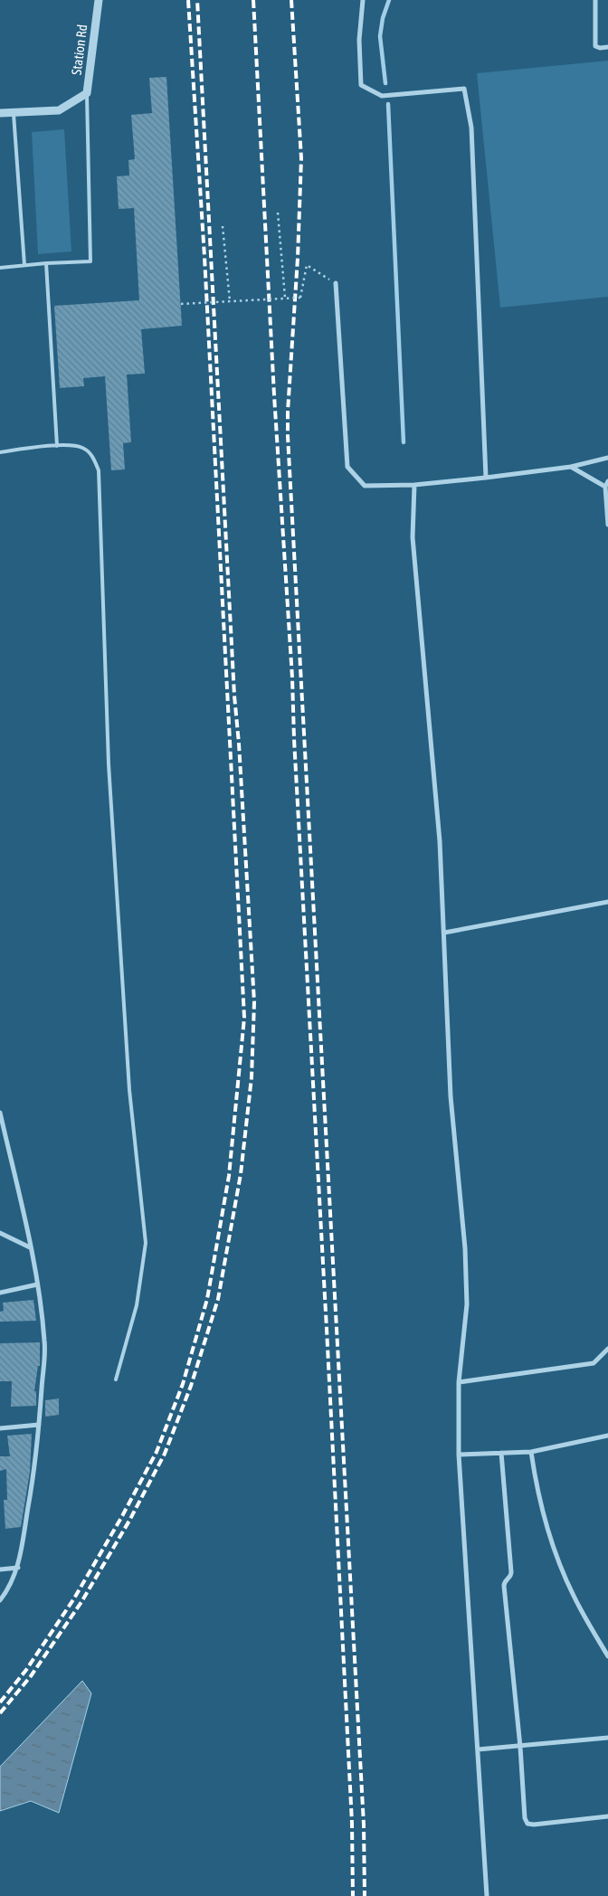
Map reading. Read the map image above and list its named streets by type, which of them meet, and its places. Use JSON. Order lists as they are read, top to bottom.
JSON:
{
  "streets": {
    "street": ["Station Rd"]
  }
}
